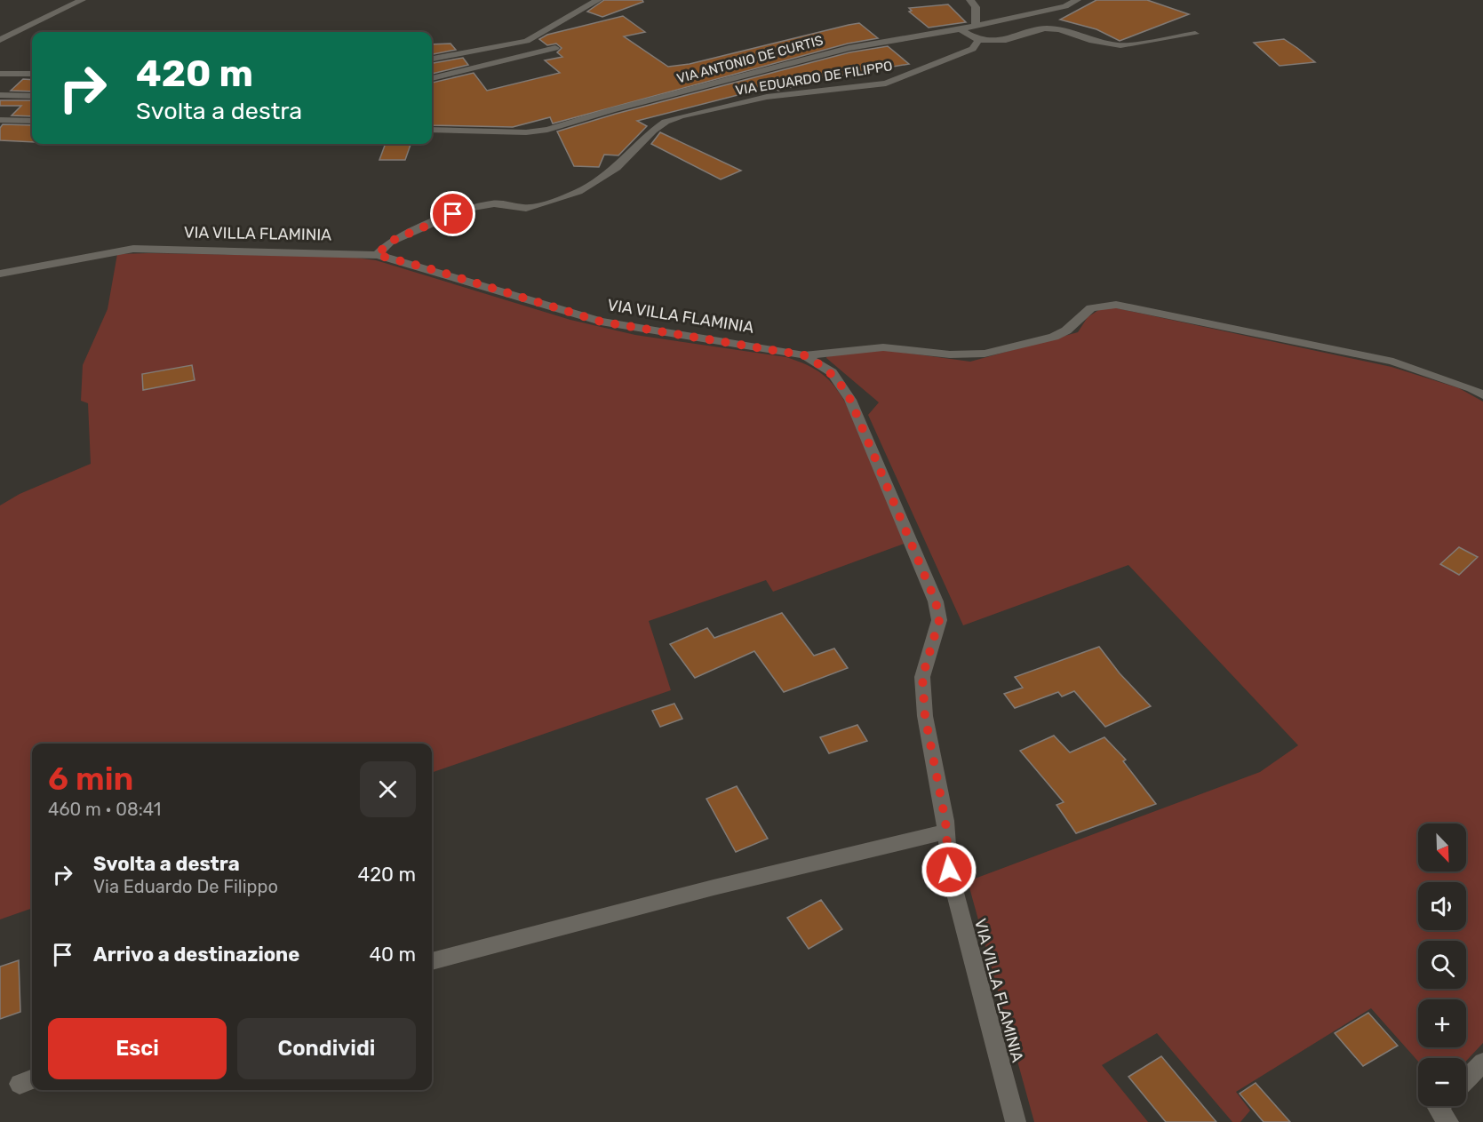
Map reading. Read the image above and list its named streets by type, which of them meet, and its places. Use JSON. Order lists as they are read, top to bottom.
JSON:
{
  "streets": {
    "street": ["VIA ANTONIO DE CURTIS", "VIA EDUARDO DE FILIPPO", "VIA VILLA FLAMINIA"]
  },
  "crossings": [
    ["VIA EDUARDO DE FILIPPO", "VIA VILLA FLAMINIA"]
  ],
  "north": "bottom right",
  "page": {
    "turn": ["420 m", "Svolta a destra"],
    "heading": ["6 min", "460 m · 08:41"],
    "map_buttons": ["+", "−"],
    "list": [
      {
        "name": "Svolta a destra",
        "note": "Via Eduardo De Filippo",
        "value": "420 m"
      },
      {
        "name": "Arrivo a destinazione",
        "value": "40 m"
      }
    ],
    "buttons": ["Esci", "Condividi"]
  }
}
